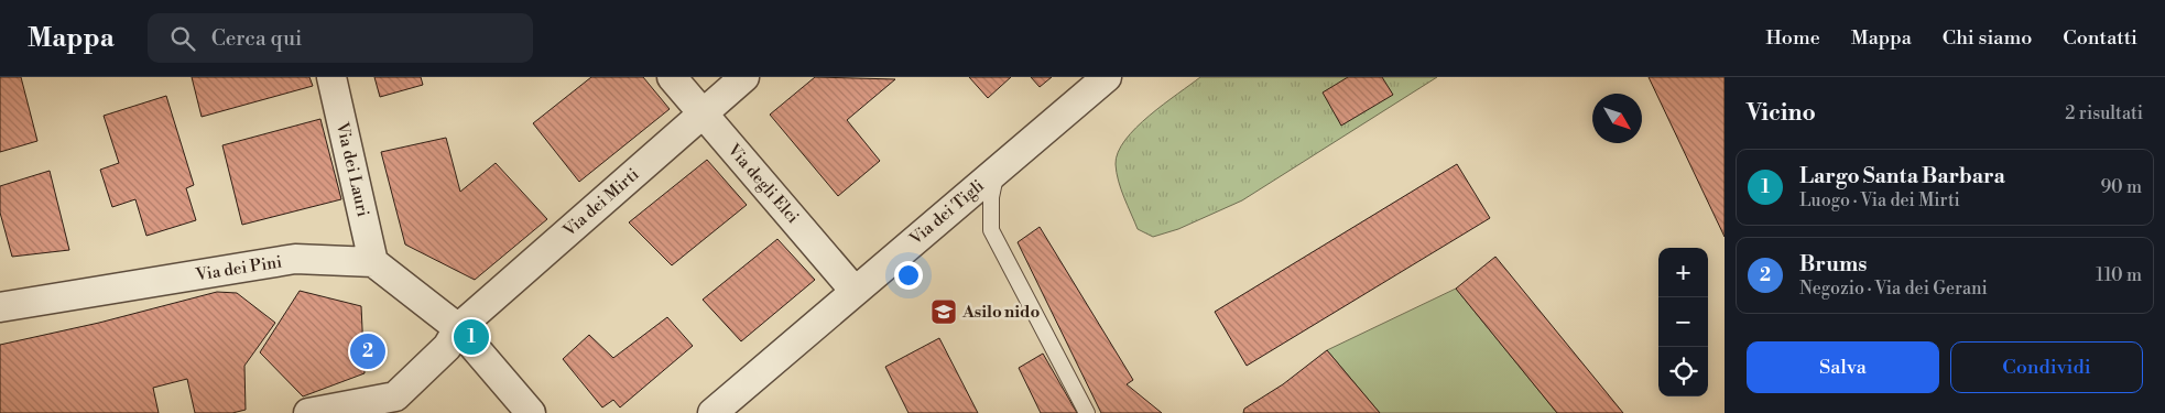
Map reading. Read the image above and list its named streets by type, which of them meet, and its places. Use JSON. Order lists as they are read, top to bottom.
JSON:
{
  "streets": {
    "street": [
      "Via dei Lauri",
      "Via degli Elci",
      "Via dei Mirti",
      "Via dei Tigli",
      "Via dei Pini"
    ]
  },
  "crossings": [
    ["Via dei Lauri", "Via dei Pini"],
    ["Via degli Elci", "Via dei Mirti"],
    ["Via degli Elci", "Via dei Tigli"]
  ],
  "places": {
    "school or university": ["Asilo nido"]
  },
  "north": "bottom right",
  "page": {
    "header": "Mappa",
    "search": "Cerca qui",
    "nav": [
      "Home",
      "Mappa",
      "Chi siamo",
      "Contatti"
    ],
    "heading": ["Vicino", "2 risultati"],
    "list": [
      {
        "mark": "1",
        "name": "Largo Santa Barbara",
        "note": "Luogo · Via dei Mirti",
        "value": "90 m"
      },
      {
        "mark": "2",
        "name": "Brums",
        "note": "Negozio · Via dei Gerani",
        "value": "110 m"
      }
    ],
    "map_buttons": ["+", "−"],
    "pins": ["1", "2"],
    "buttons": ["Salva", "Condividi"]
  }
}
